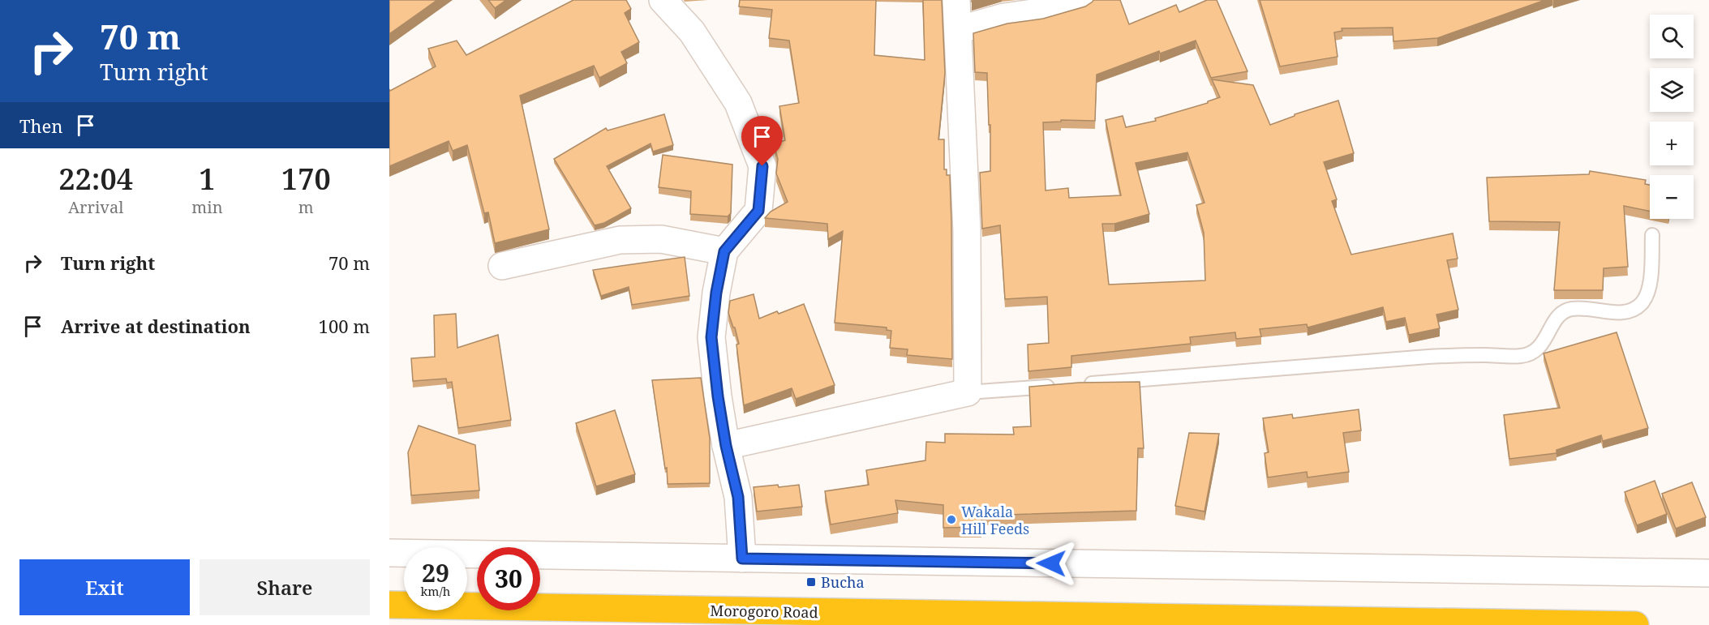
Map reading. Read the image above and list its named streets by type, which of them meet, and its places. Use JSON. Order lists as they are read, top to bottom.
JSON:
{
  "streets": {
    "highway": ["Morogoro Road"]
  },
  "places": {
    "other": ["Wakala Hill Feeds"],
    "transit": ["Bucha"]
  },
  "page": {
    "turn": ["70 m", "Turn right"],
    "map_buttons": ["+", "−"],
    "then": "Then",
    "eta": [
      "22:04",
      "Arrival",
      "1",
      "min",
      "170",
      "m"
    ],
    "list": [
      {
        "name": "Turn right",
        "value": "70 m"
      },
      {
        "name": "Arrive at destination",
        "value": "100 m"
      }
    ],
    "speed": "29 km/h",
    "limit": "30",
    "buttons": ["Exit", "Share"]
  }
}
